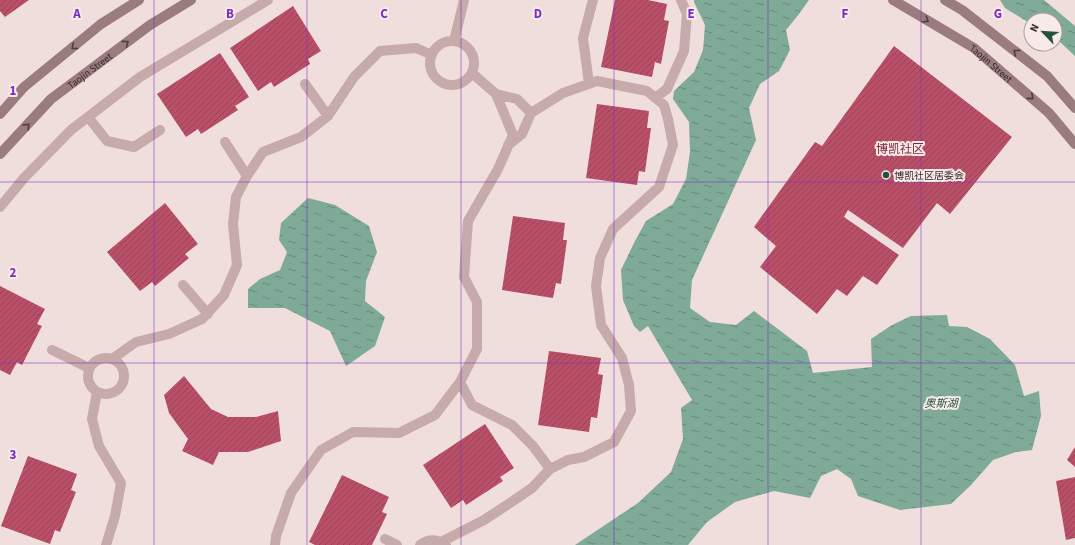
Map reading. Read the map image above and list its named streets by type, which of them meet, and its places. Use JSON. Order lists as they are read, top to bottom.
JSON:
{
  "streets": {
    "street": ["Taojin Street"]
  },
  "districts": ["博凯社区"],
  "water": ["奥斯湖"],
  "places": ["博凯社区居委会"],
  "north": "top left",
  "grid": {
    "columns": [
      "A",
      "B",
      "C",
      "D",
      "E",
      "F",
      "G"
    ],
    "rows": ["1", "2", "3"]
  }
}
